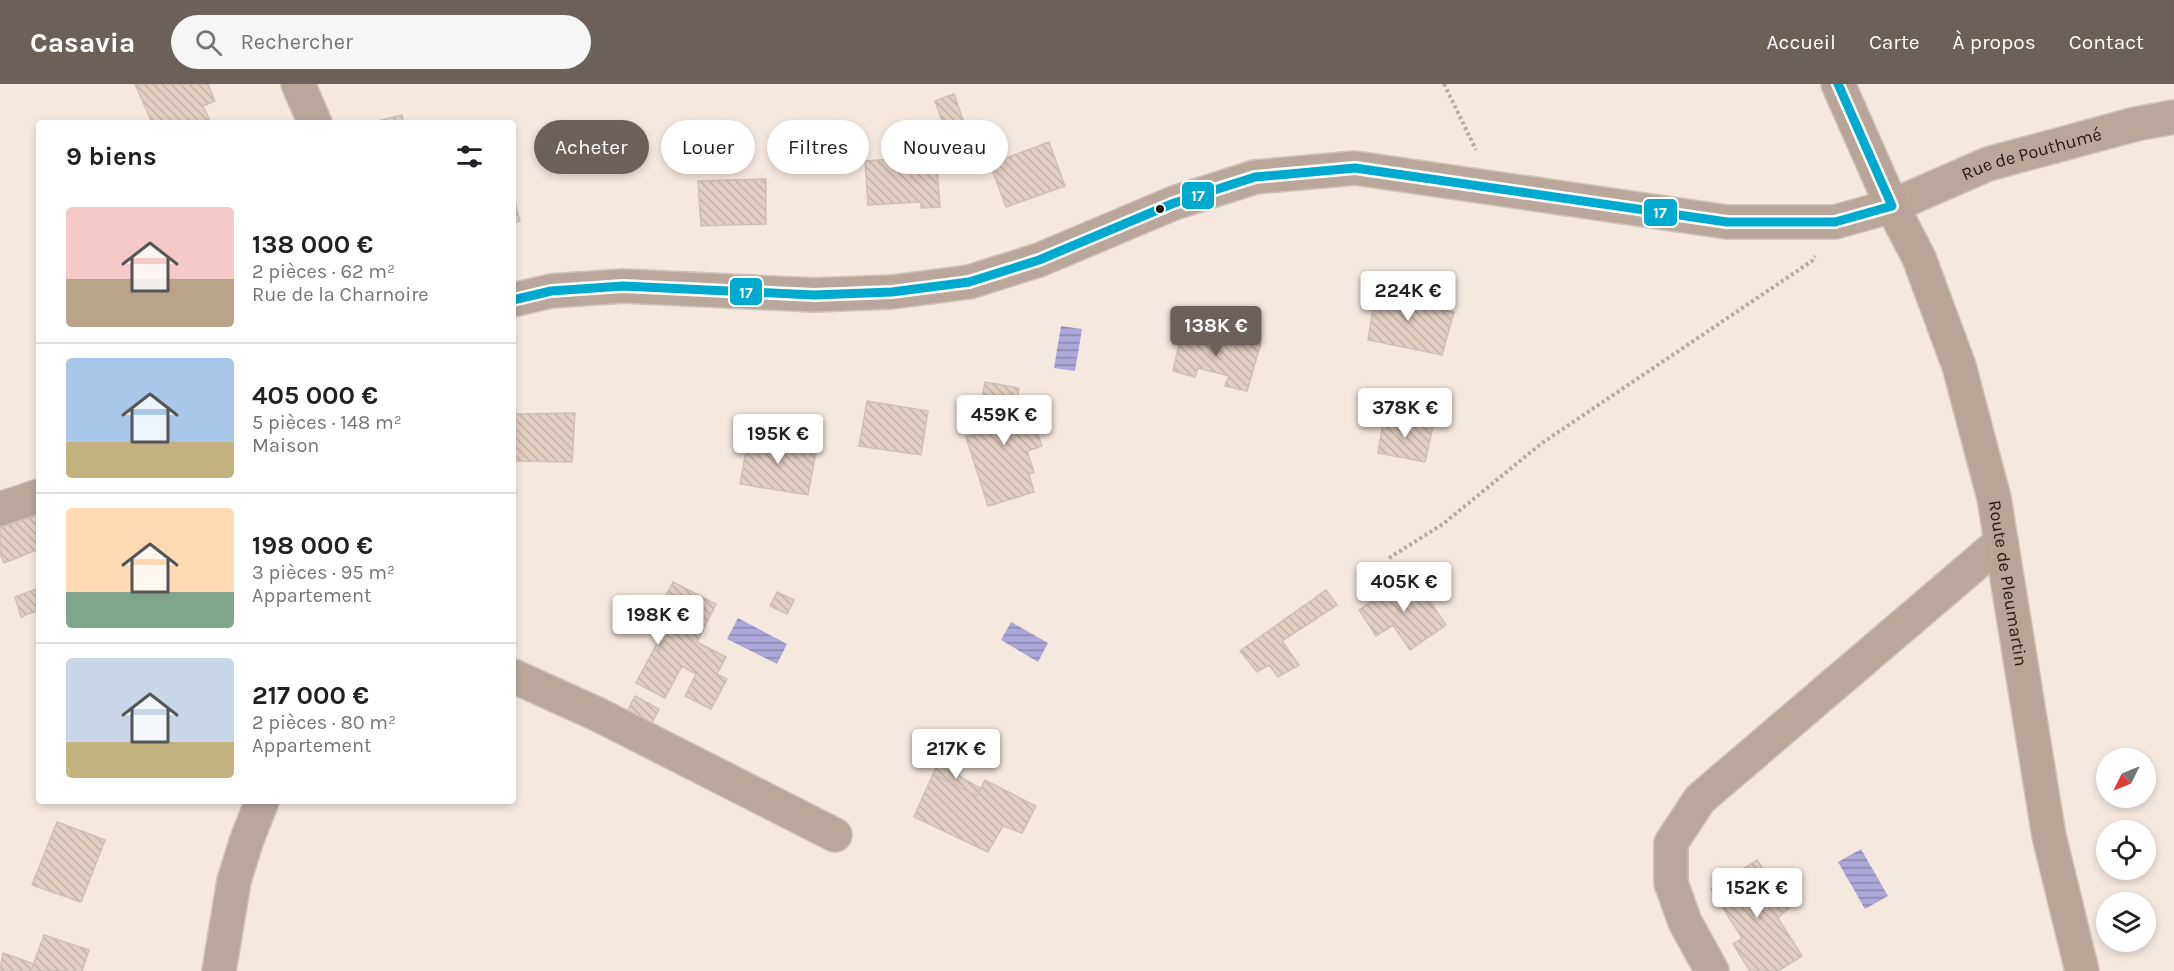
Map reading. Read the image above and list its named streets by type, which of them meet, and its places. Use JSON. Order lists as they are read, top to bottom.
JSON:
{
  "streets": {
    "main road": ["Route de Pleumartin"],
    "street": ["Rue de Pouthumé"]
  },
  "crossings": [
    ["Rue de Pouthumé", "Route de Pleumartin"]
  ],
  "lines": ["transit line 17"],
  "north": "bottom left",
  "page": {
    "header": "Casavia",
    "search": "Rechercher",
    "nav": [
      "Accueil",
      "Carte",
      "À propos",
      "Contact"
    ],
    "chip": [
      "Acheter",
      "Louer",
      "Filtres",
      "Nouveau"
    ],
    "heading": "9 biens",
    "list": [
      {
        "name": "138 000 €",
        "note": "2 pièces · 62 m² · Rue de la Charnoire"
      },
      {
        "name": "405 000 €",
        "note": "5 pièces · 148 m² · Maison"
      },
      {
        "name": "198 000 €",
        "note": "3 pièces · 95 m² · Appartement"
      },
      {
        "name": "217 000 €",
        "note": "2 pièces · 80 m² · Appartement"
      }
    ],
    "price": [
      "224K €",
      "138K €",
      "378K €",
      "459K €",
      "195K €",
      "405K €",
      "198K €",
      "217K €",
      "152K €"
    ]
  }
}
